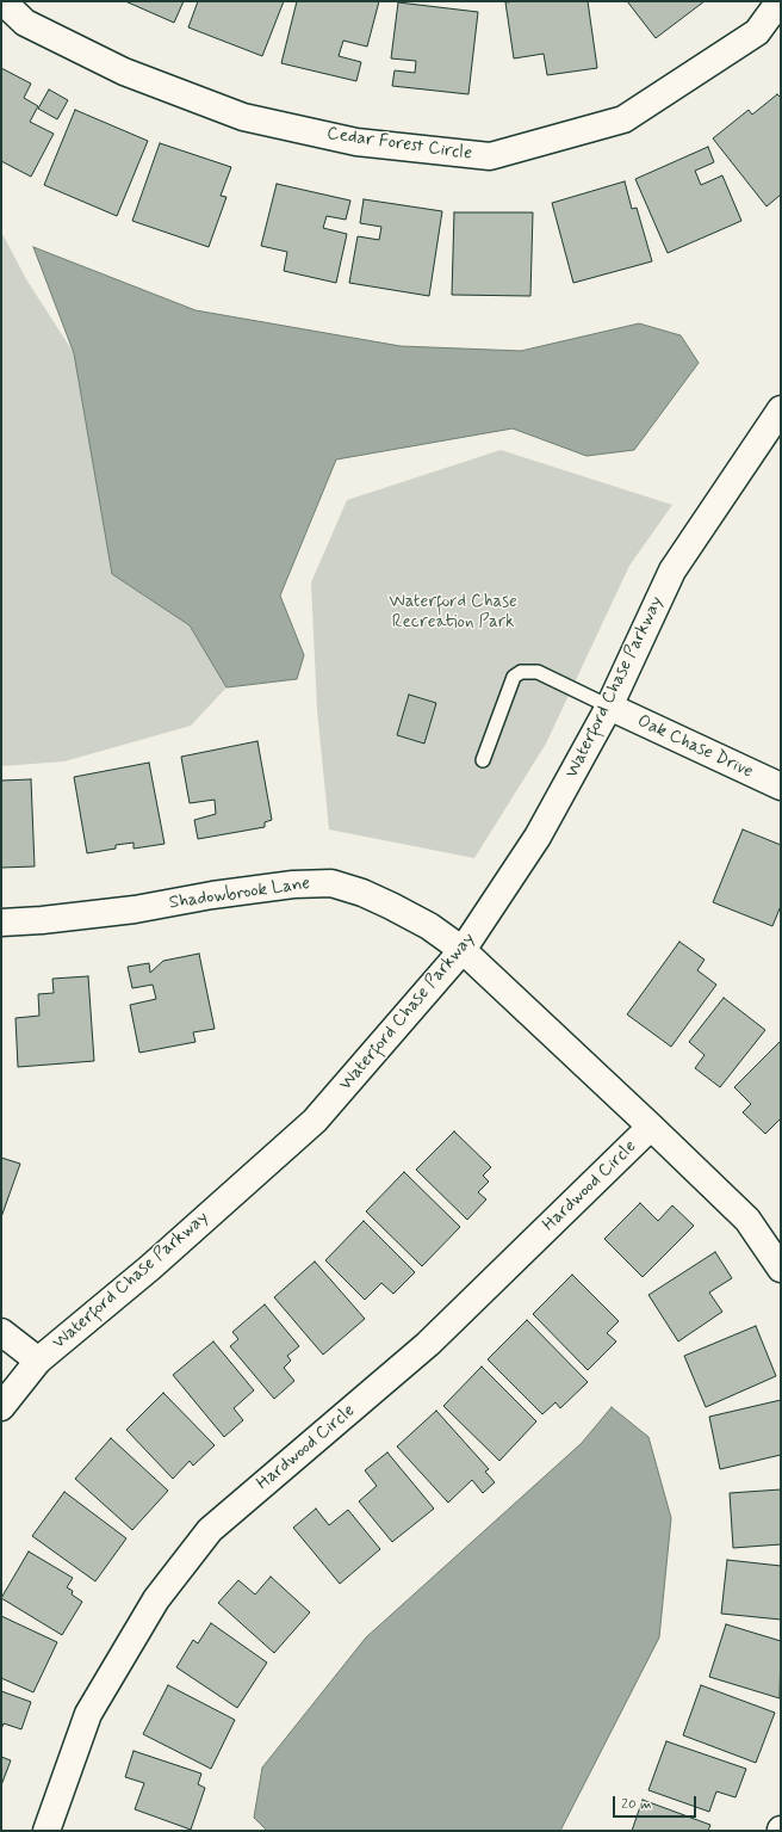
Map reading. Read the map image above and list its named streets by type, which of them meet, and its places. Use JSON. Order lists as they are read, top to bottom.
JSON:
{
  "streets": {
    "street": [
      "Cedar Forest Circle",
      "Waterford Chase Parkway",
      "Oak Chase Drive",
      "Shadowbrook Lane",
      "Hardwood Circle"
    ]
  },
  "crossings": [
    ["Waterford Chase Parkway", "Oak Chase Drive"],
    ["Waterford Chase Parkway", "Shadowbrook Lane"],
    ["Waterford Chase Parkway", "Hardwood Circle"],
    ["Shadowbrook Lane", "Hardwood Circle"]
  ],
  "parks": ["Waterford Chase Recreation Park"],
  "scale_bar": "20 m"
}
